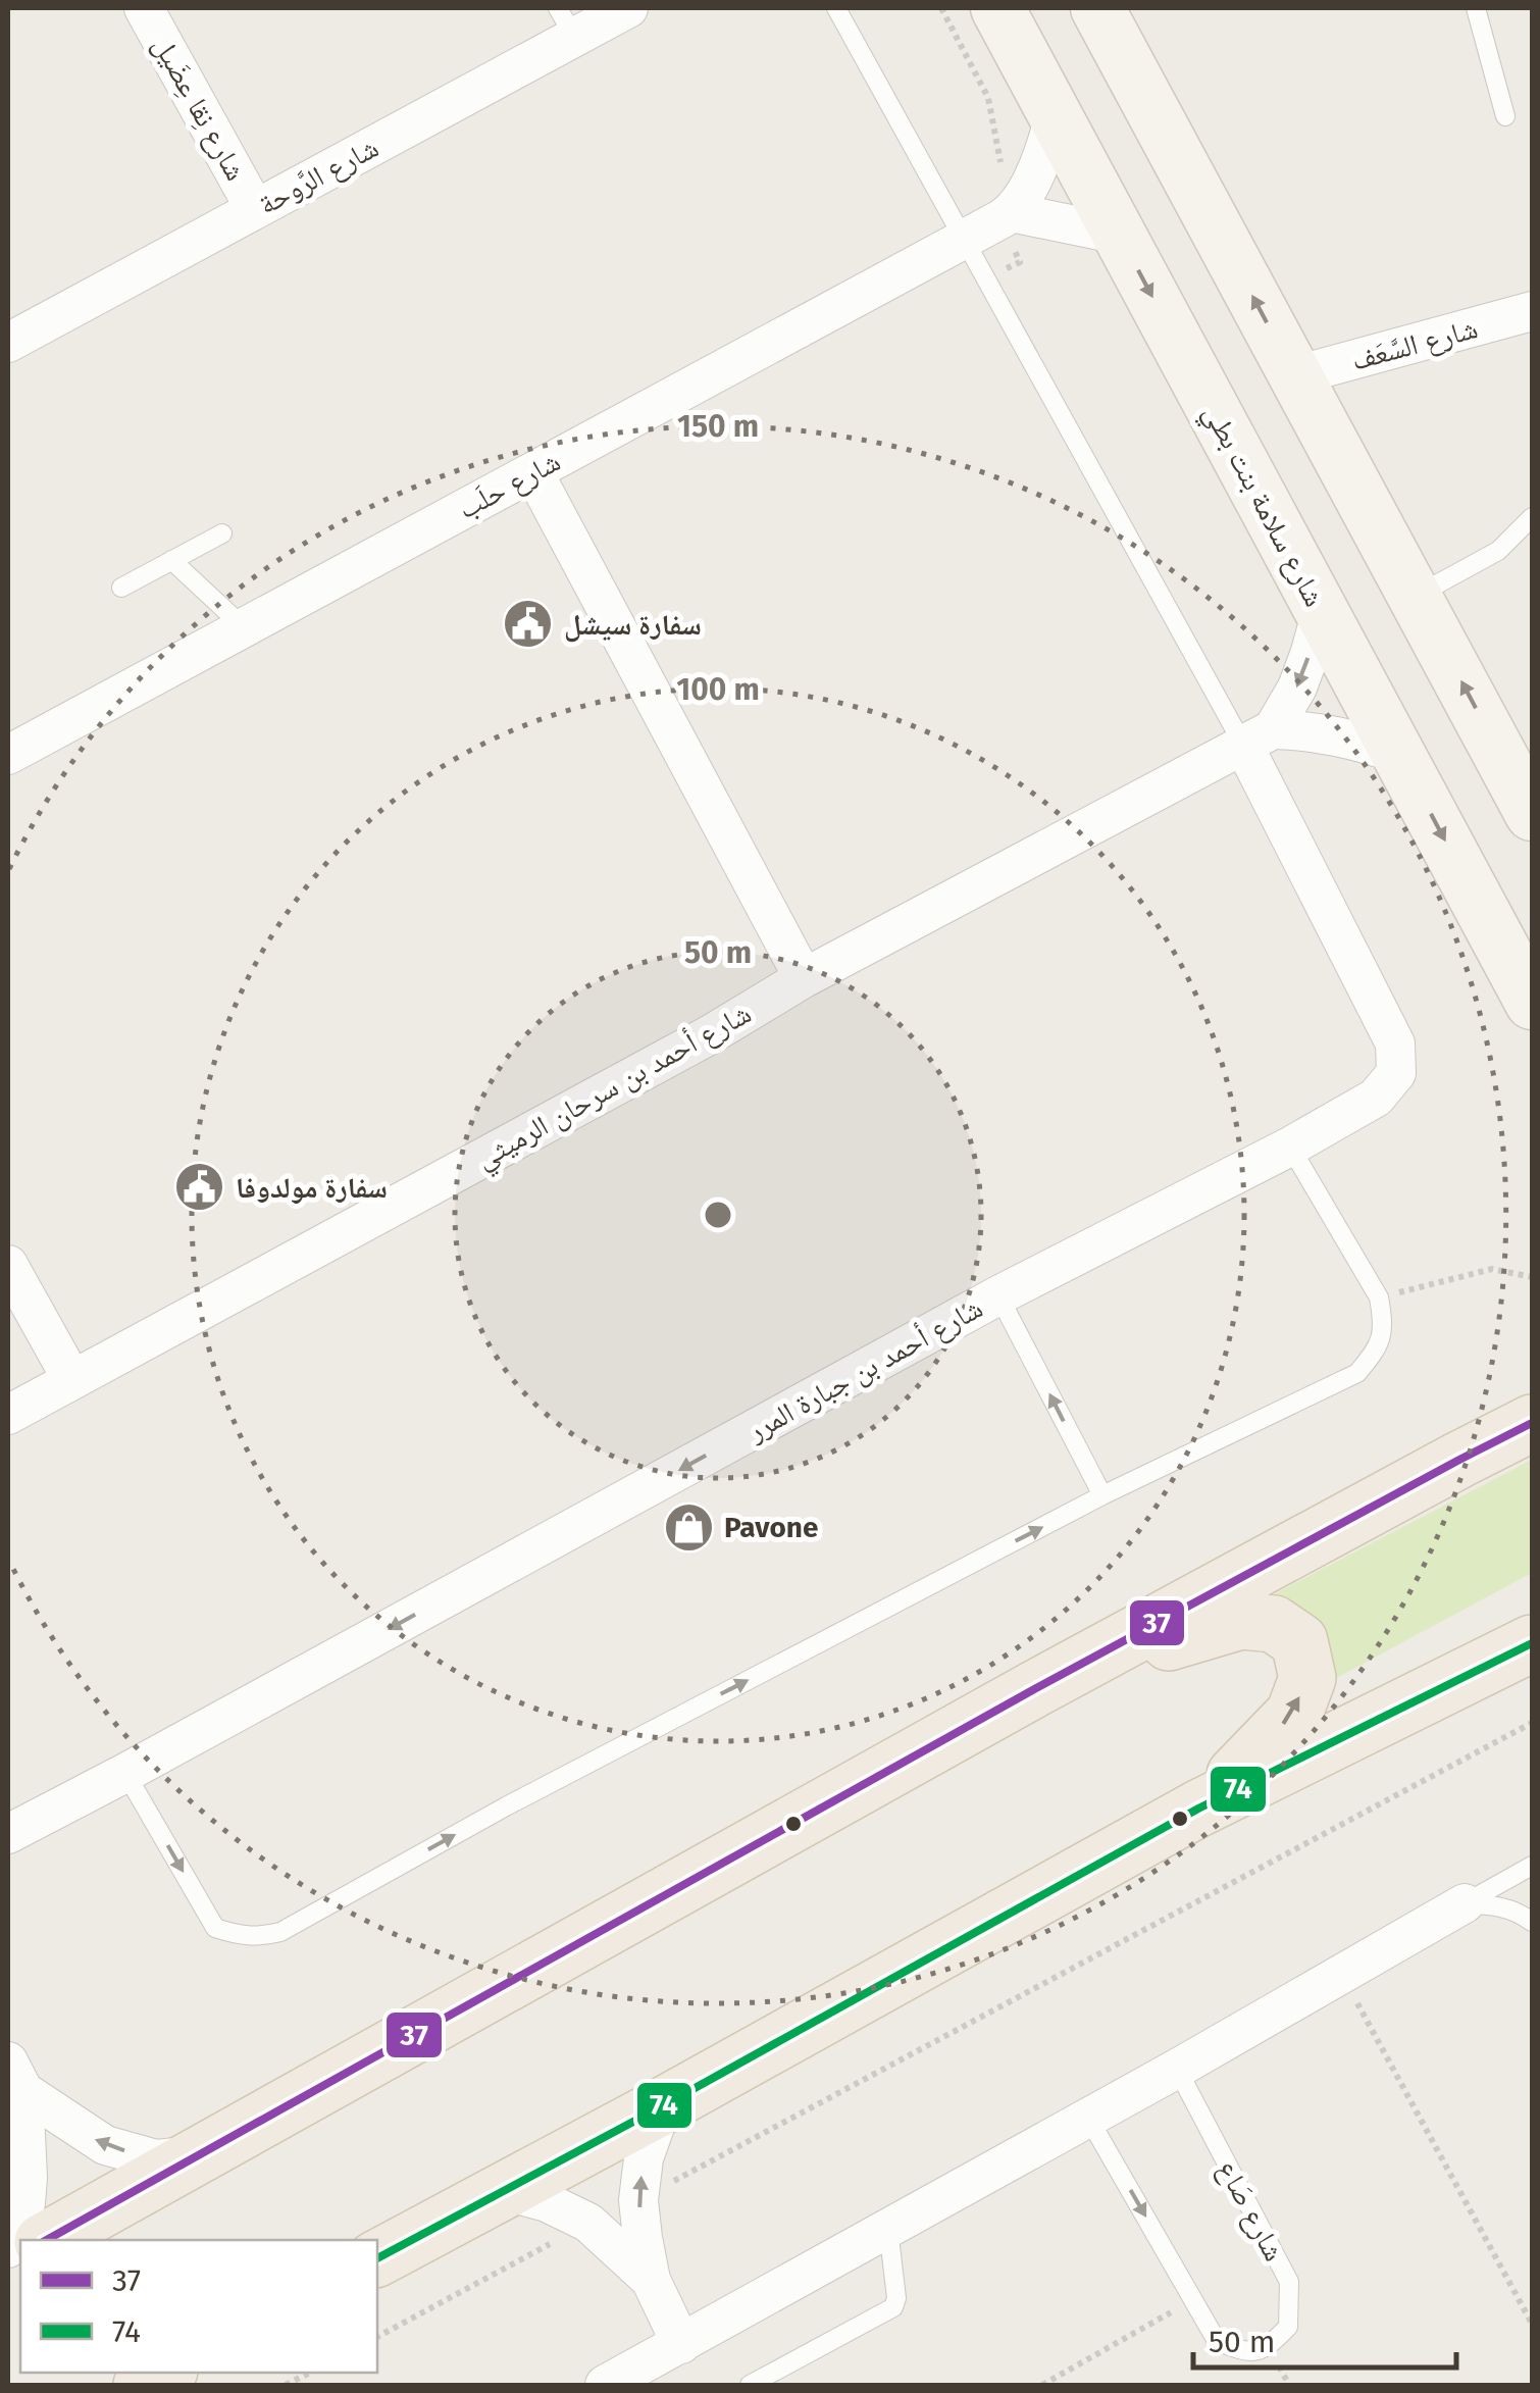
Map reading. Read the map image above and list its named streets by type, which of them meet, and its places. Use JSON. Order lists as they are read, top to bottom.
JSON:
{
  "streets": {
    "main road": ["شارع سلامة بنت بطي"],
    "street": [
      "شارع نِقا عِضَيل",
      "شارع الرَّوحة",
      "شارع السَّعَف",
      "شارع حلَب",
      "شارع أحمد بن سرحان الرميثي",
      "شارع أحمد بن جبارة المرر"
    ],
    "lane": ["شارع صَاع"]
  },
  "crossings": [
    ["شارع نِقا عِضَيل", "شارع الرَّوحة"],
    ["شارع حلَب", "شارع سلامة بنت بطي"],
    ["شارع أحمد بن سرحان الرميثي", "شارع أحمد بن جبارة المرر"]
  ],
  "one_way": ["شارع أحمد بن جبارة المرر"],
  "places": {
    "public building": ["سفارة سيشل", "سفارة مولدوفا"],
    "shop": ["Pavone"]
  },
  "lines": ["transit line 37", "transit line 74"],
  "legend": ["37", "74"],
  "scale_bar": "50 m",
  "rings": ["150 m", "100 m", "50 m"]
}
